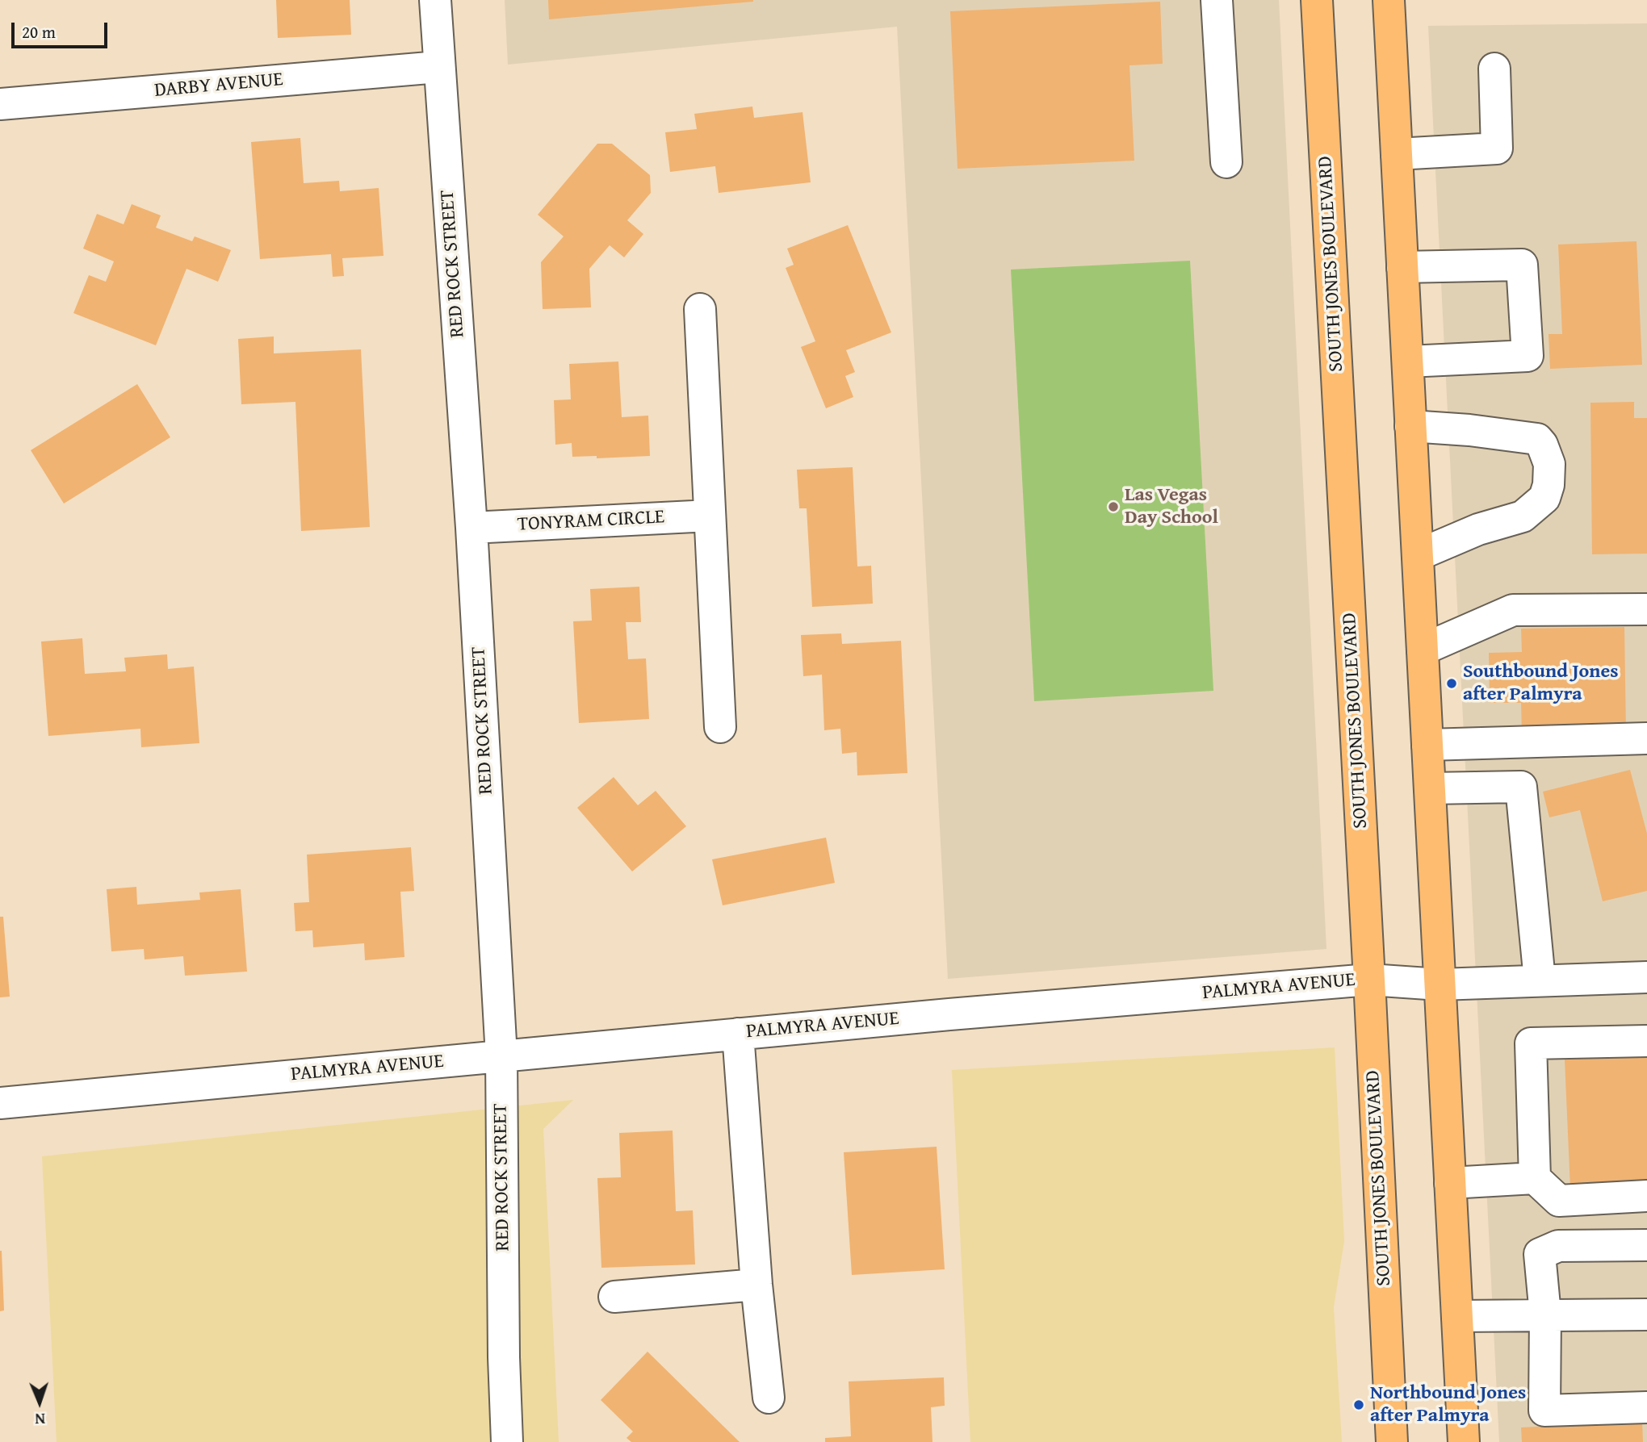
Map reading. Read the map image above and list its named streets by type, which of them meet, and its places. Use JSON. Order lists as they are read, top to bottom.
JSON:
{
  "streets": {
    "main road": ["SOUTH JONES BOULEVARD"],
    "street": [
      "DARBY AVENUE",
      "RED ROCK STREET",
      "TONYRAM CIRCLE",
      "PALMYRA AVENUE"
    ]
  },
  "crossings": [
    ["DARBY AVENUE", "RED ROCK STREET"],
    ["RED ROCK STREET", "TONYRAM CIRCLE"],
    ["RED ROCK STREET", "PALMYRA AVENUE"],
    ["SOUTH JONES BOULEVARD", "PALMYRA AVENUE"]
  ],
  "places": ["Las Vegas Day School", "Southbound Jones after Palmyra", "Northbound Jones after Palmyra"],
  "scale_bar": "20 m",
  "north": "bottom"
}
